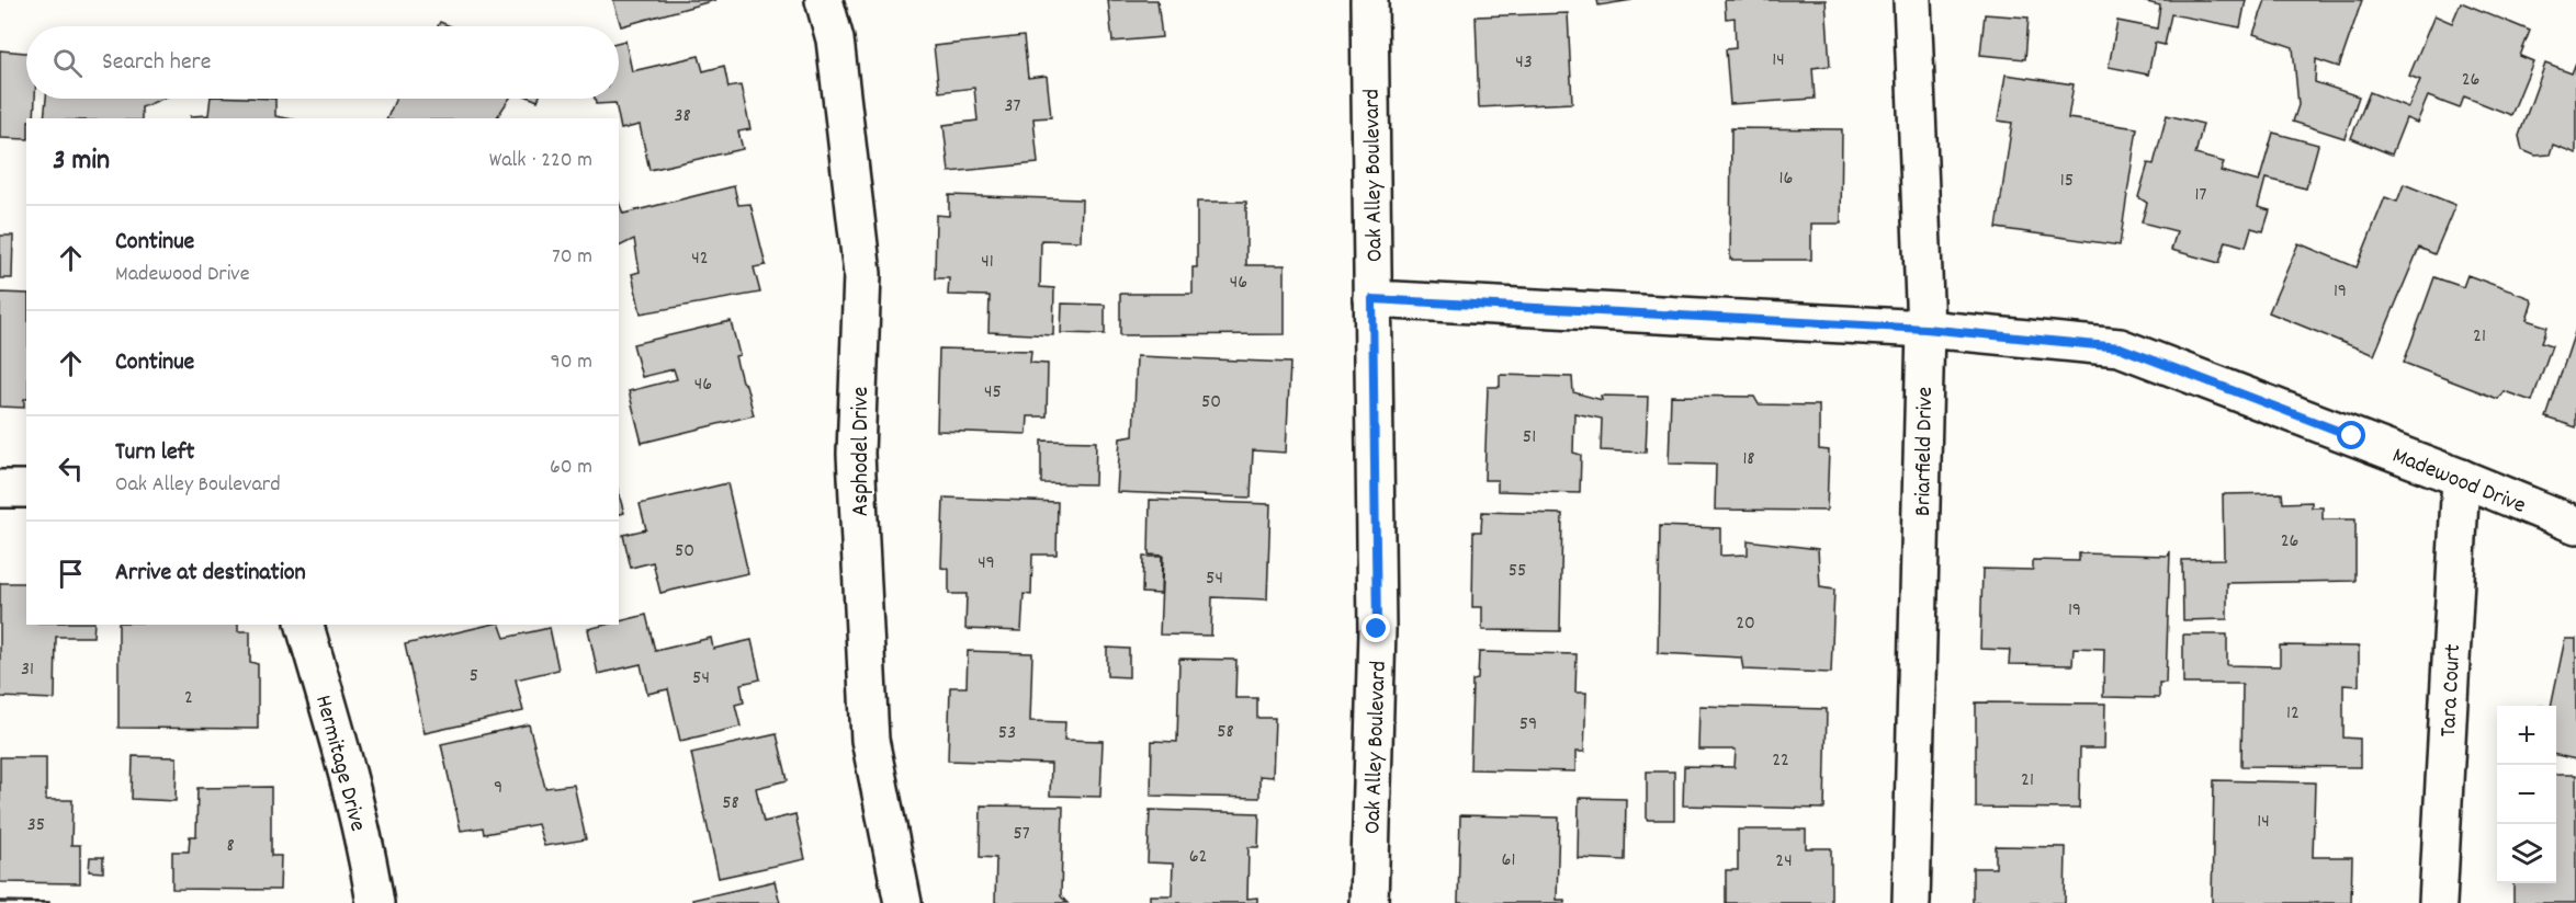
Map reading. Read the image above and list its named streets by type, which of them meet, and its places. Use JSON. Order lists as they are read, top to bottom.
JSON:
{
  "streets": {
    "street": [
      "Oak Alley Boulevard",
      "Asphodel Drive",
      "Briarfield Drive",
      "Madewood Drive",
      "Tara Court",
      "Hermitage Drive"
    ]
  },
  "crossings": [
    ["Oak Alley Boulevard", "Madewood Drive"],
    ["Briarfield Drive", "Madewood Drive"],
    ["Madewood Drive", "Tara Court"]
  ],
  "house_numbers": [
    "14",
    "43",
    "26",
    "37",
    "38",
    "16",
    "15",
    "17",
    "42",
    "41",
    "46",
    "19",
    "21",
    "46",
    "45",
    "50",
    "51",
    "18",
    "26",
    "50",
    "49",
    "55",
    "54",
    "19",
    "20",
    "31",
    "5",
    "54",
    "2",
    "12",
    "59",
    "58",
    "53",
    "22",
    "21",
    "9",
    "58",
    "14",
    "35",
    "57",
    "8",
    "62",
    "61",
    "24"
  ],
  "page": {
    "search": "Search here",
    "heading": ["3 min", "Walk · 220 m"],
    "list": [
      ["Continue", "Madewood Drive", "70 m"],
      ["Continue", "90 m"],
      ["Turn left", "Oak Alley Boulevard", "60 m"],
      "Arrive at destination"
    ],
    "map_buttons": ["+", "−"]
  }
}
